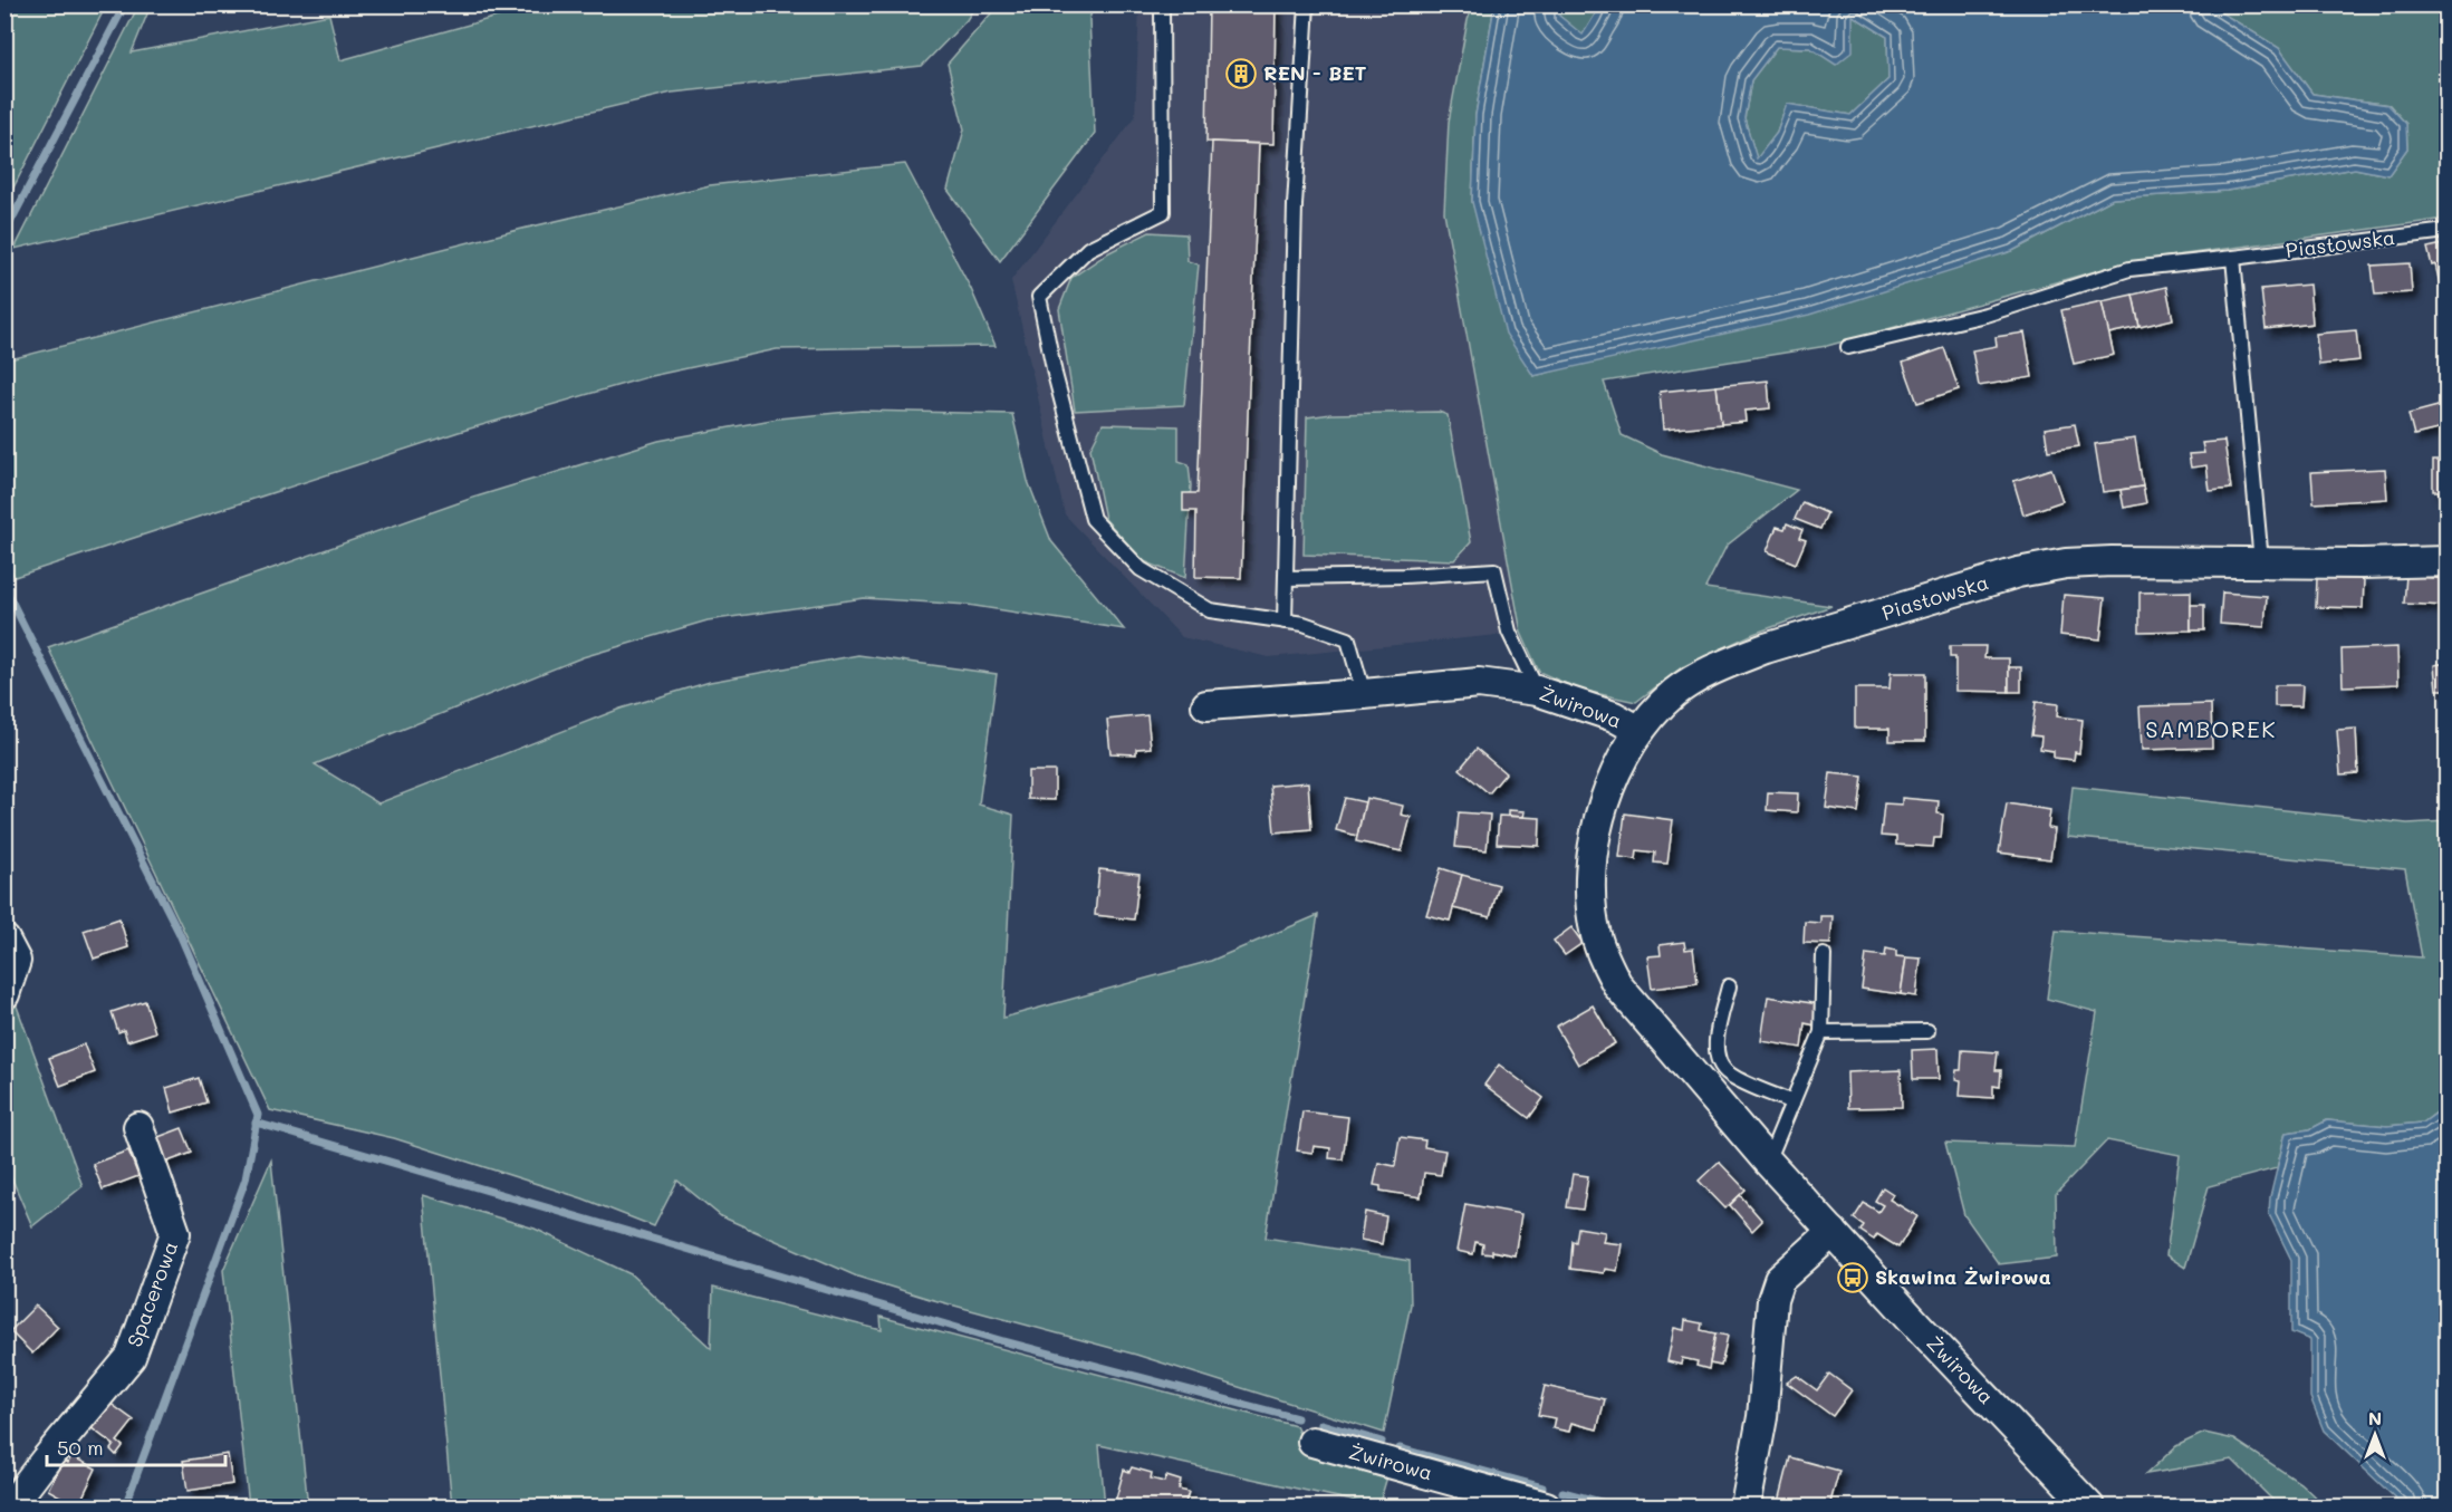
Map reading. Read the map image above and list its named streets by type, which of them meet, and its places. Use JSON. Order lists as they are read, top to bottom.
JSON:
{
  "streets": {
    "street": ["Piastowska", "Żwirowa", "Spacerowa"]
  },
  "crossings": [
    ["Piastowska", "Żwirowa"]
  ],
  "districts": ["SAMBOREK"],
  "places": {
    "building": ["REN - BET"],
    "bus stop": ["Skawina Żwirowa"]
  },
  "scale_bar": "50 m",
  "north": "top"
}
